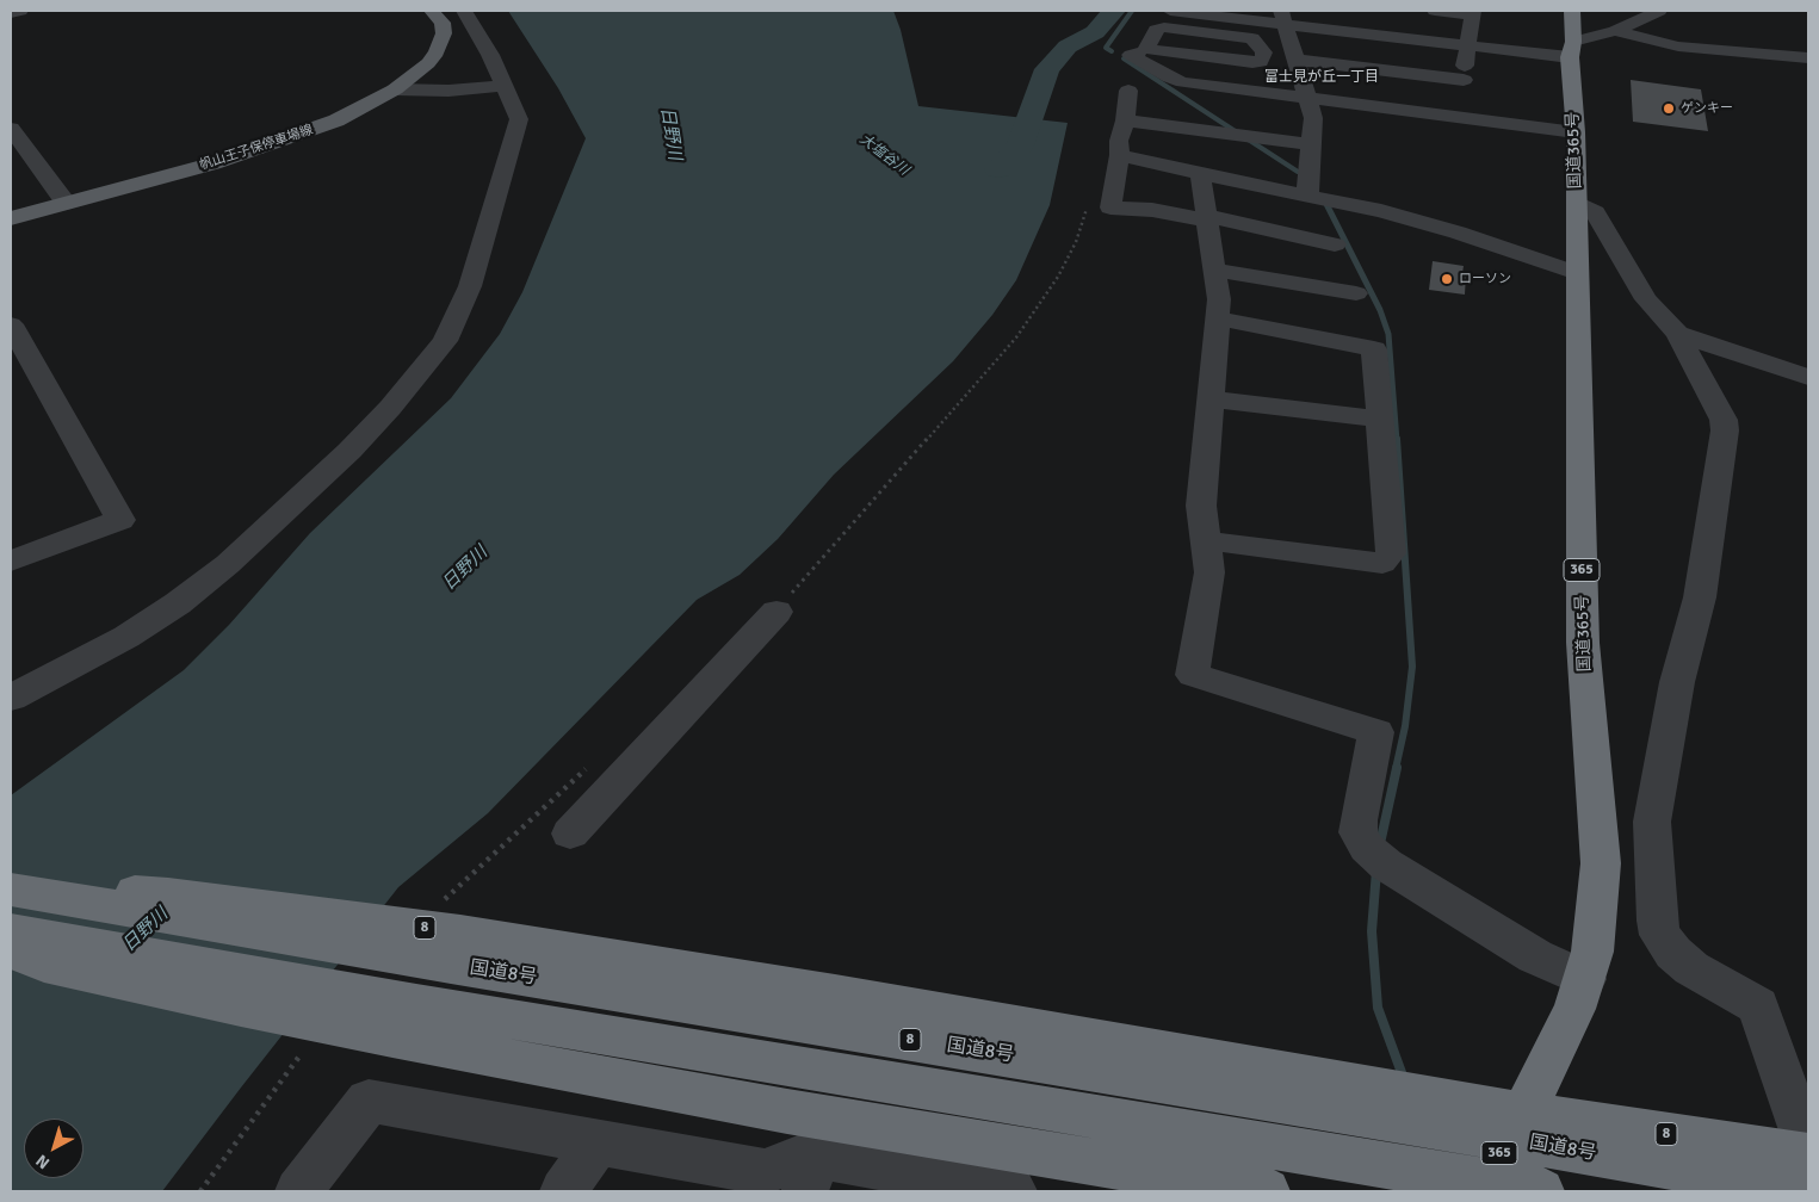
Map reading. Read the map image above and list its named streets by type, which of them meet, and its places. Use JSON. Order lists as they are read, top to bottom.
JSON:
{
  "streets": {
    "highway": [
      "国道365号",
      "365",
      "8",
      "国道8号"
    ],
    "main road": ["帆山王子保停車場線"]
  },
  "crossings": [
    ["国道365号", "8"]
  ],
  "districts": ["富士見が丘一丁目"],
  "water": ["日野川", "大塩谷川"],
  "places": ["ゲンキー", "ローソン"],
  "north": "bottom left"
}
